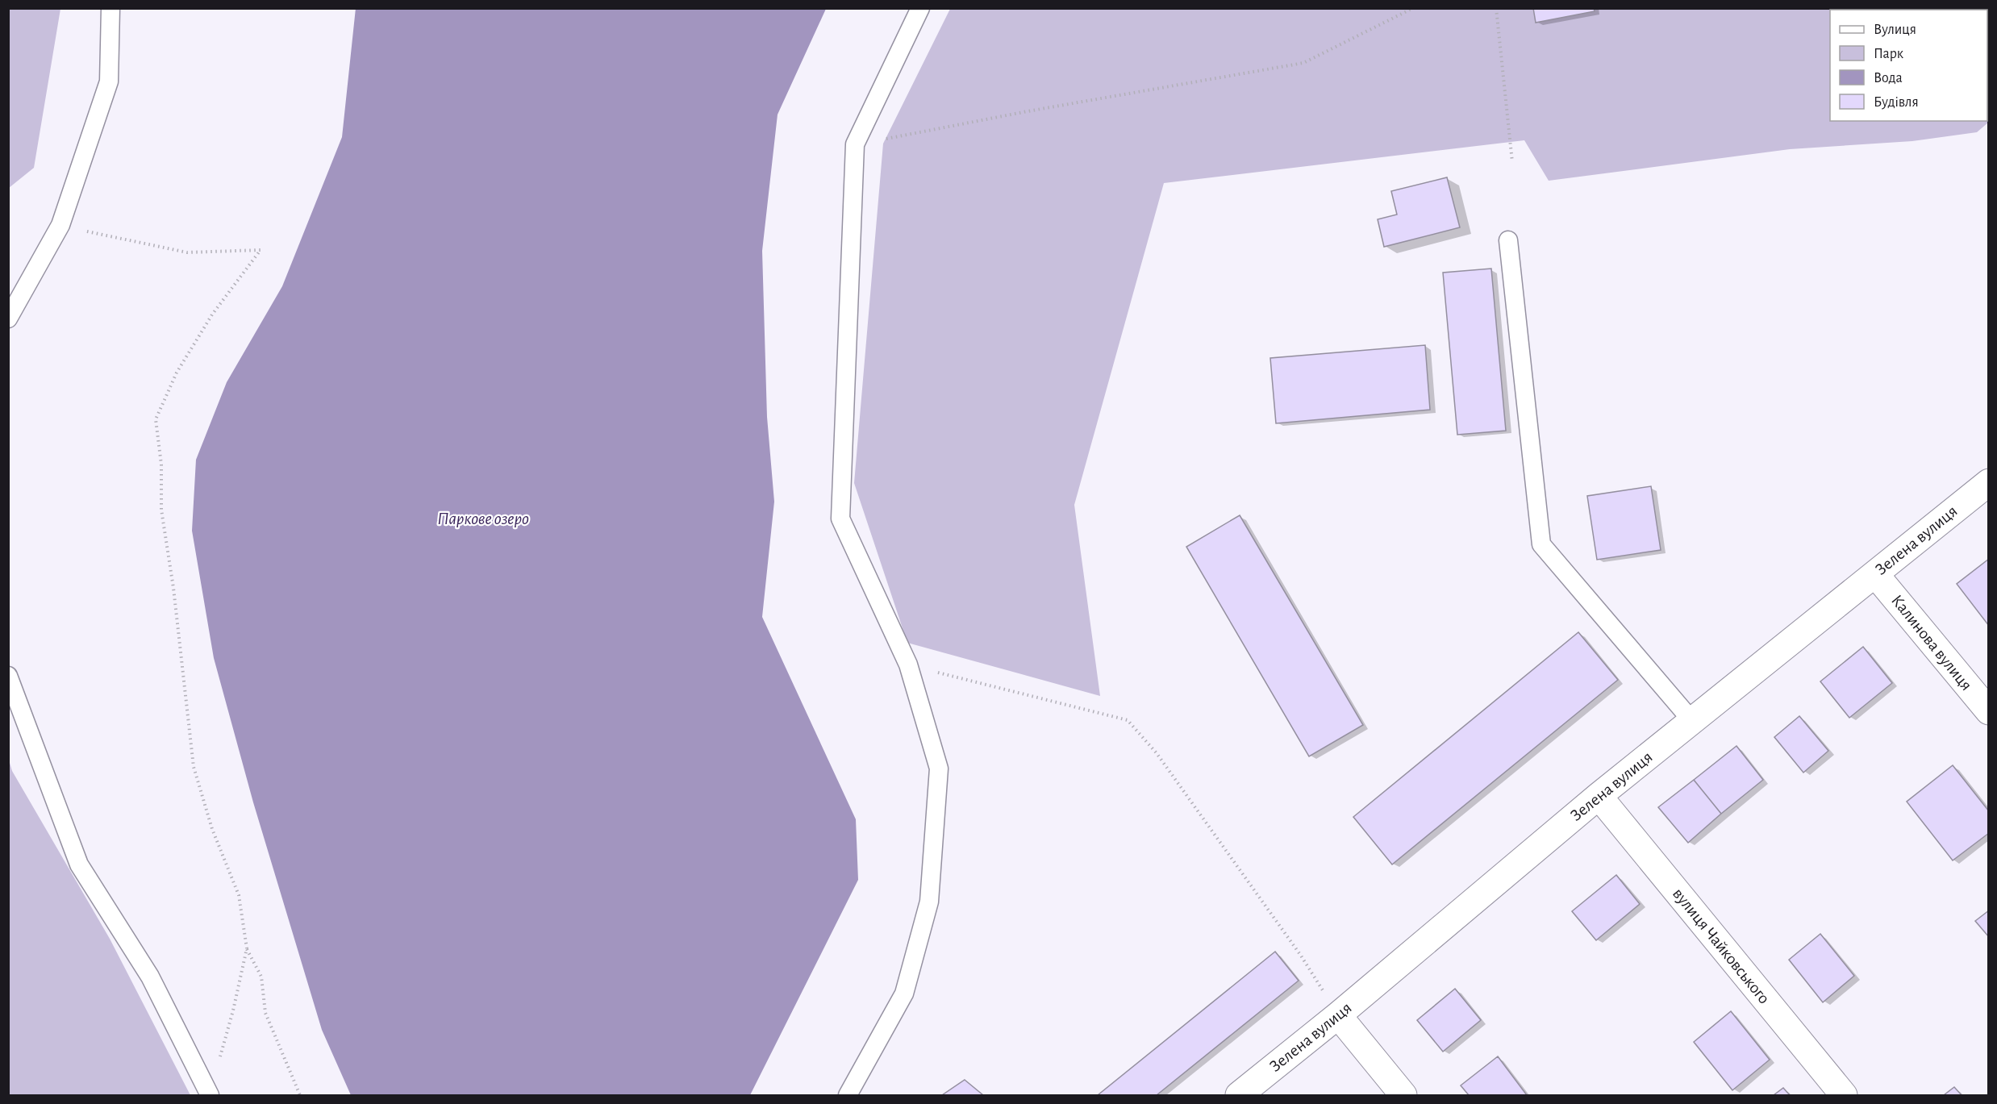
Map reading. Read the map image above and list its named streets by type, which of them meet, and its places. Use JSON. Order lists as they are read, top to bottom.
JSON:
{
  "streets": {
    "street": ["Зелена вулиця", "Калинова вулиця", "вулиця Чайковського"]
  },
  "crossings": [
    ["Зелена вулиця", "Калинова вулиця"],
    ["Зелена вулиця", "вулиця Чайковського"]
  ],
  "water": ["Паркове озеро"],
  "legend": [
    "Вулиця",
    "Парк",
    "Вода",
    "Будівля"
  ]
}
